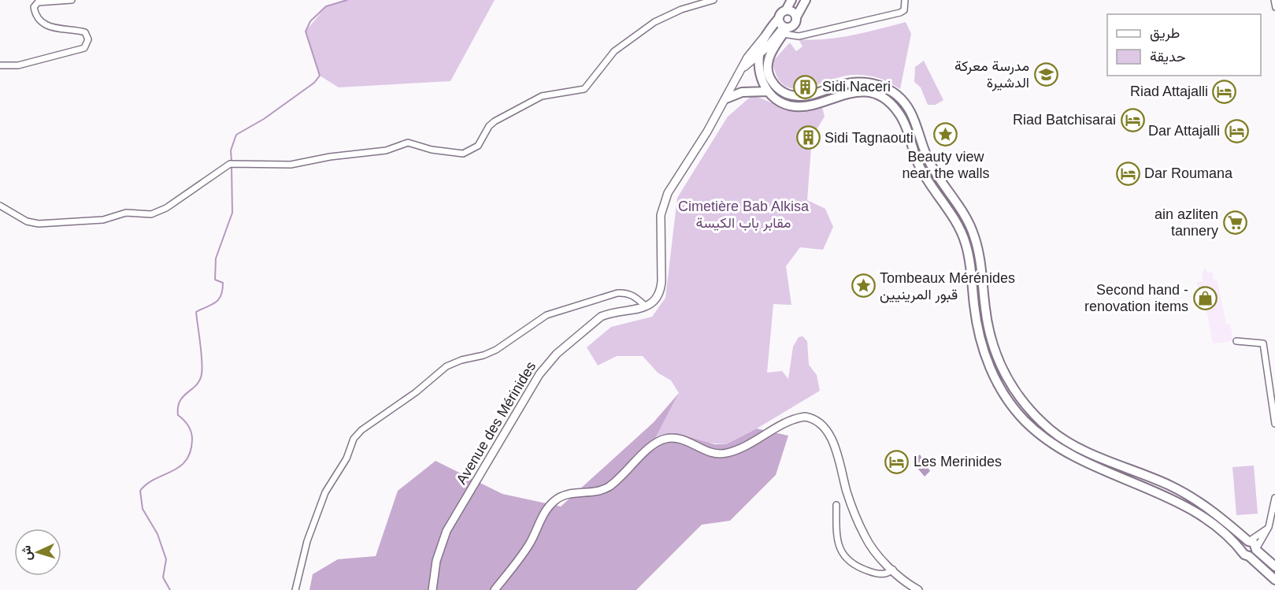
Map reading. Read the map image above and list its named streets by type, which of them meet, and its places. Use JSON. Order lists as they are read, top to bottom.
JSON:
{
  "streets": {
    "main road": ["Avenue des Mérinides"]
  },
  "parks": ["Cimetière Bab Alkisa مقابر باب الكيسة"],
  "places": {
    "school or university": ["مدرسة معركة الدشيرة"],
    "building": ["Sidi Naceri", "Sidi Tagnaouti"],
    "hotel": [
      "Riad Attajalli",
      "Riad Batchisarai",
      "Dar Attajalli",
      "Dar Roumana",
      "Les Merinides"
    ],
    "place": ["Beauty view near the walls", "Tombeaux Mérénides قبور المرينيين"],
    "supermarket": ["ain azliten tannery"],
    "shop": ["Second hand - renovation items"]
  },
  "legend": ["طريق", "حديقة"],
  "north": "left"
}
